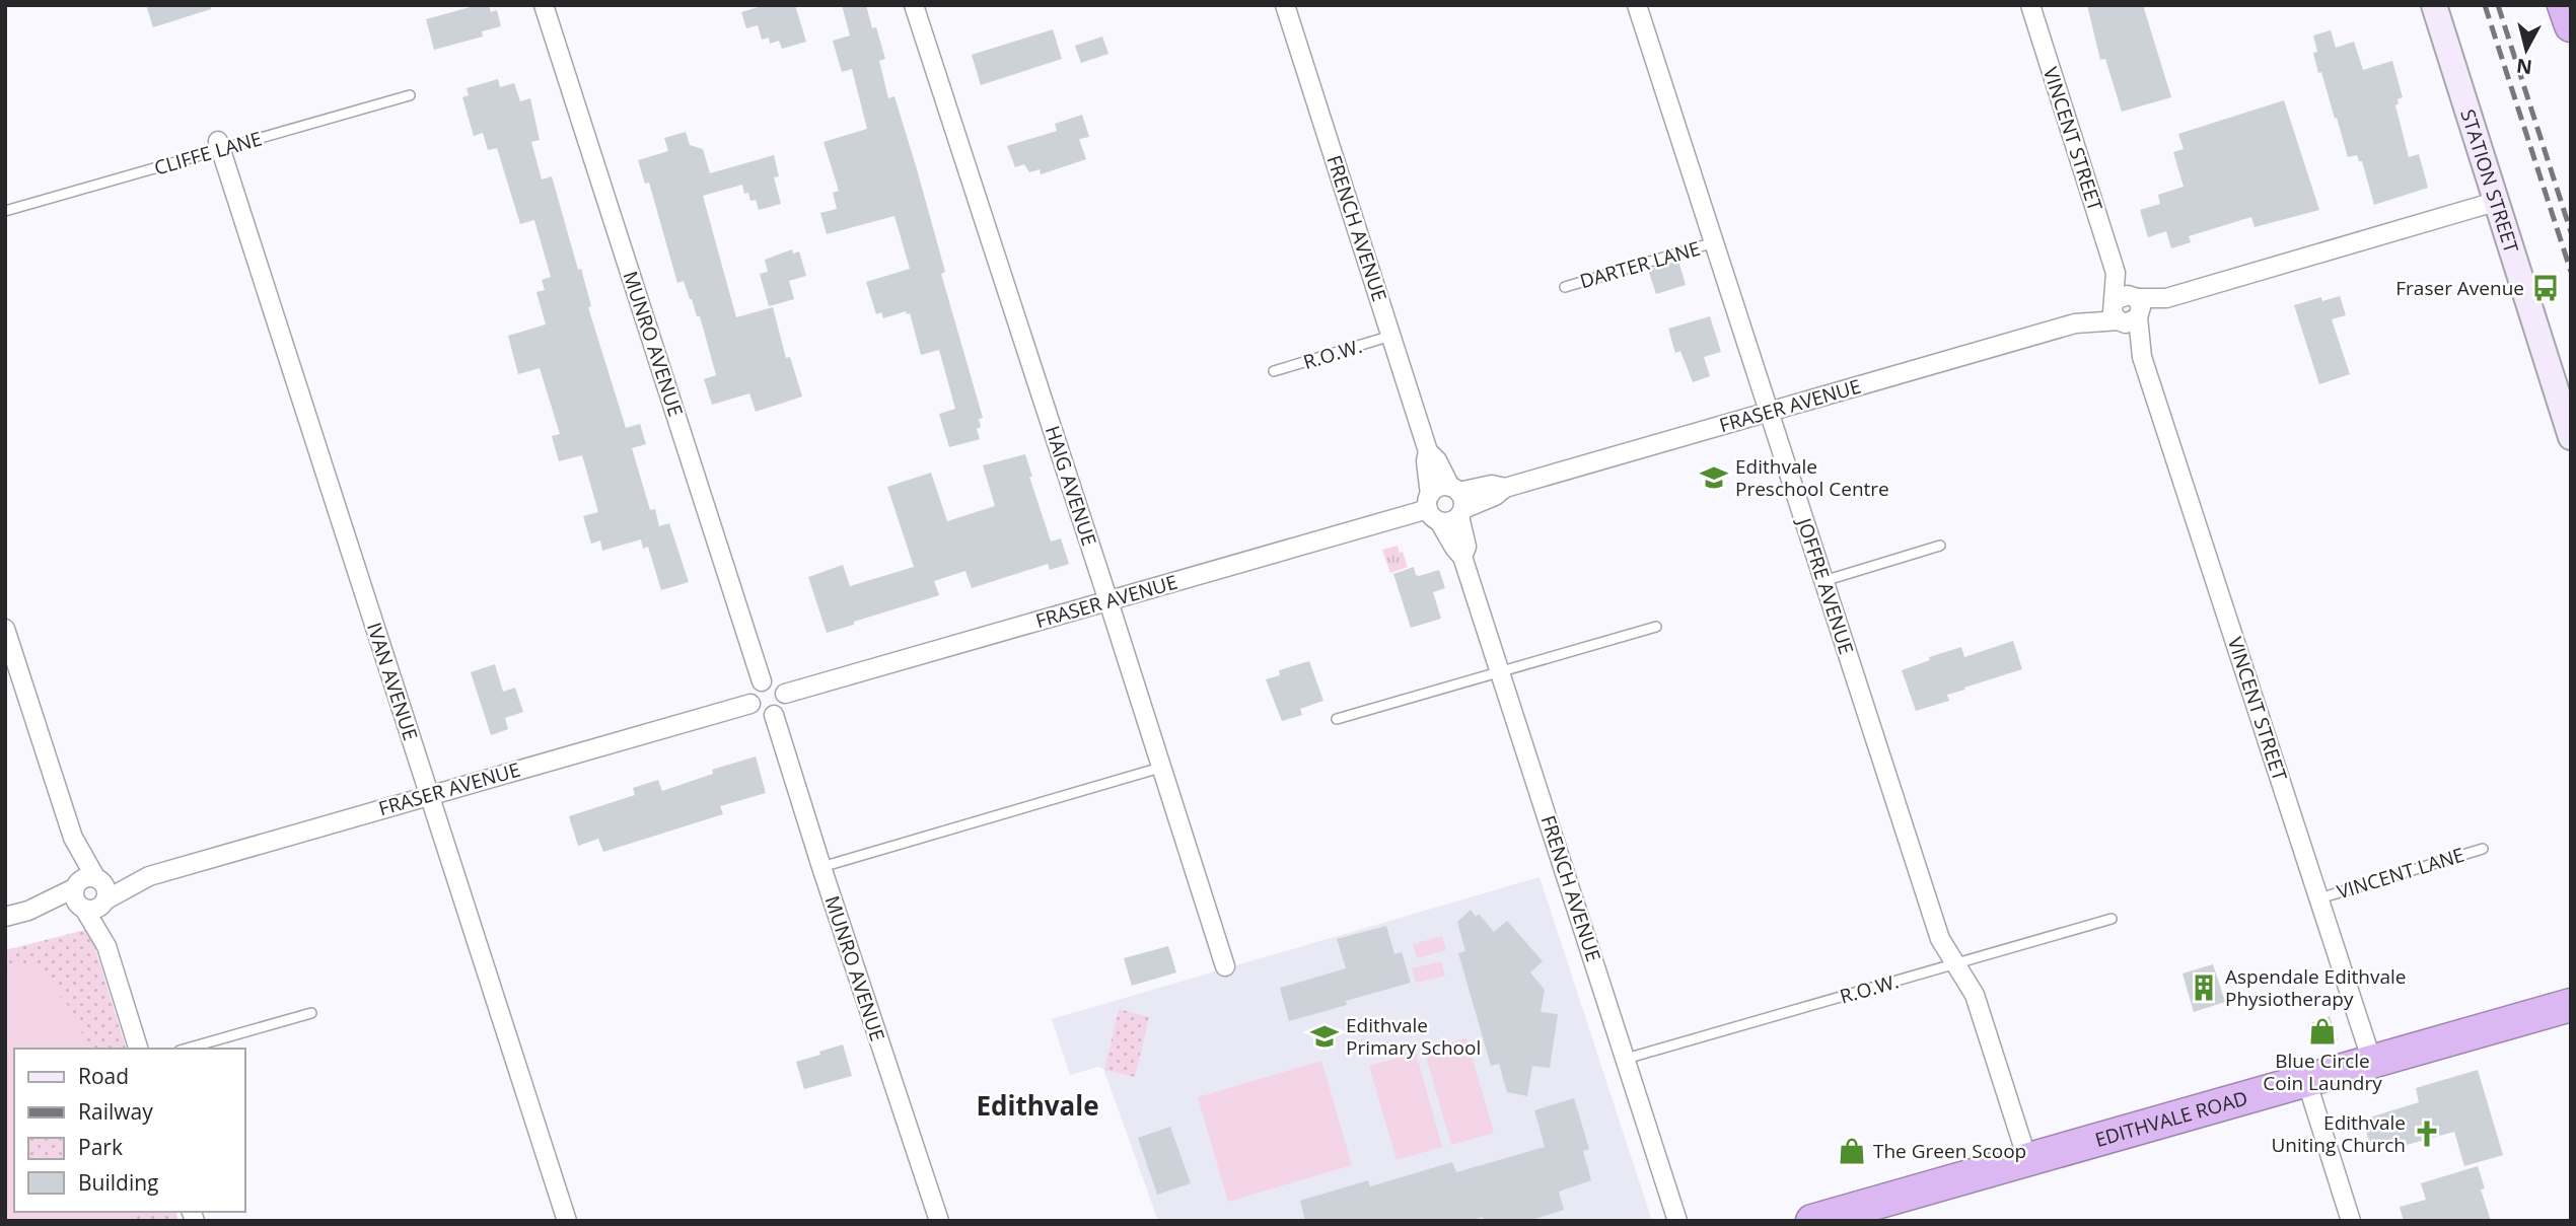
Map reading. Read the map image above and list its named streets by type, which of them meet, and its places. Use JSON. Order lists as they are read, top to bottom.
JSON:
{
  "streets": {
    "highway": ["EDITHVALE ROAD"],
    "street": [
      "VINCENT STREET",
      "STATION STREET",
      "FRENCH AVENUE",
      "MUNRO AVENUE",
      "FRASER AVENUE",
      "HAIG AVENUE",
      "JOFFRE AVENUE",
      "IVAN AVENUE"
    ],
    "lane": [
      "CLIFFE LANE",
      "DARTER LANE",
      "R.O.W.",
      "VINCENT LANE"
    ]
  },
  "crossings": [
    ["VINCENT STREET", "FRASER AVENUE"],
    ["VINCENT STREET", "VINCENT LANE"],
    ["VINCENT STREET", "EDITHVALE ROAD"],
    ["CLIFFE LANE", "IVAN AVENUE"],
    ["STATION STREET", "FRASER AVENUE"],
    ["FRENCH AVENUE", "R.O.W."],
    ["FRENCH AVENUE", "FRASER AVENUE"],
    ["DARTER LANE", "JOFFRE AVENUE"],
    ["MUNRO AVENUE", "FRASER AVENUE"],
    ["R.O.W.", "JOFFRE AVENUE"],
    ["FRASER AVENUE", "HAIG AVENUE"],
    ["FRASER AVENUE", "JOFFRE AVENUE"],
    ["FRASER AVENUE", "IVAN AVENUE"],
    ["JOFFRE AVENUE", "EDITHVALE ROAD"]
  ],
  "districts": ["Edithvale"],
  "places": {
    "bus stop": ["Fraser Avenue"],
    "school or university": ["Edithvale Preschool Centre", "Edithvale Primary School"],
    "building": ["Aspendale Edithvale Physiotherapy"],
    "shop": ["Blue Circle Coin Laundry", "The Green Scoop"],
    "church": ["Edithvale Uniting Church"]
  },
  "legend": [
    "Road",
    "Railway",
    "Park",
    "Building"
  ],
  "north": "bottom"
}
